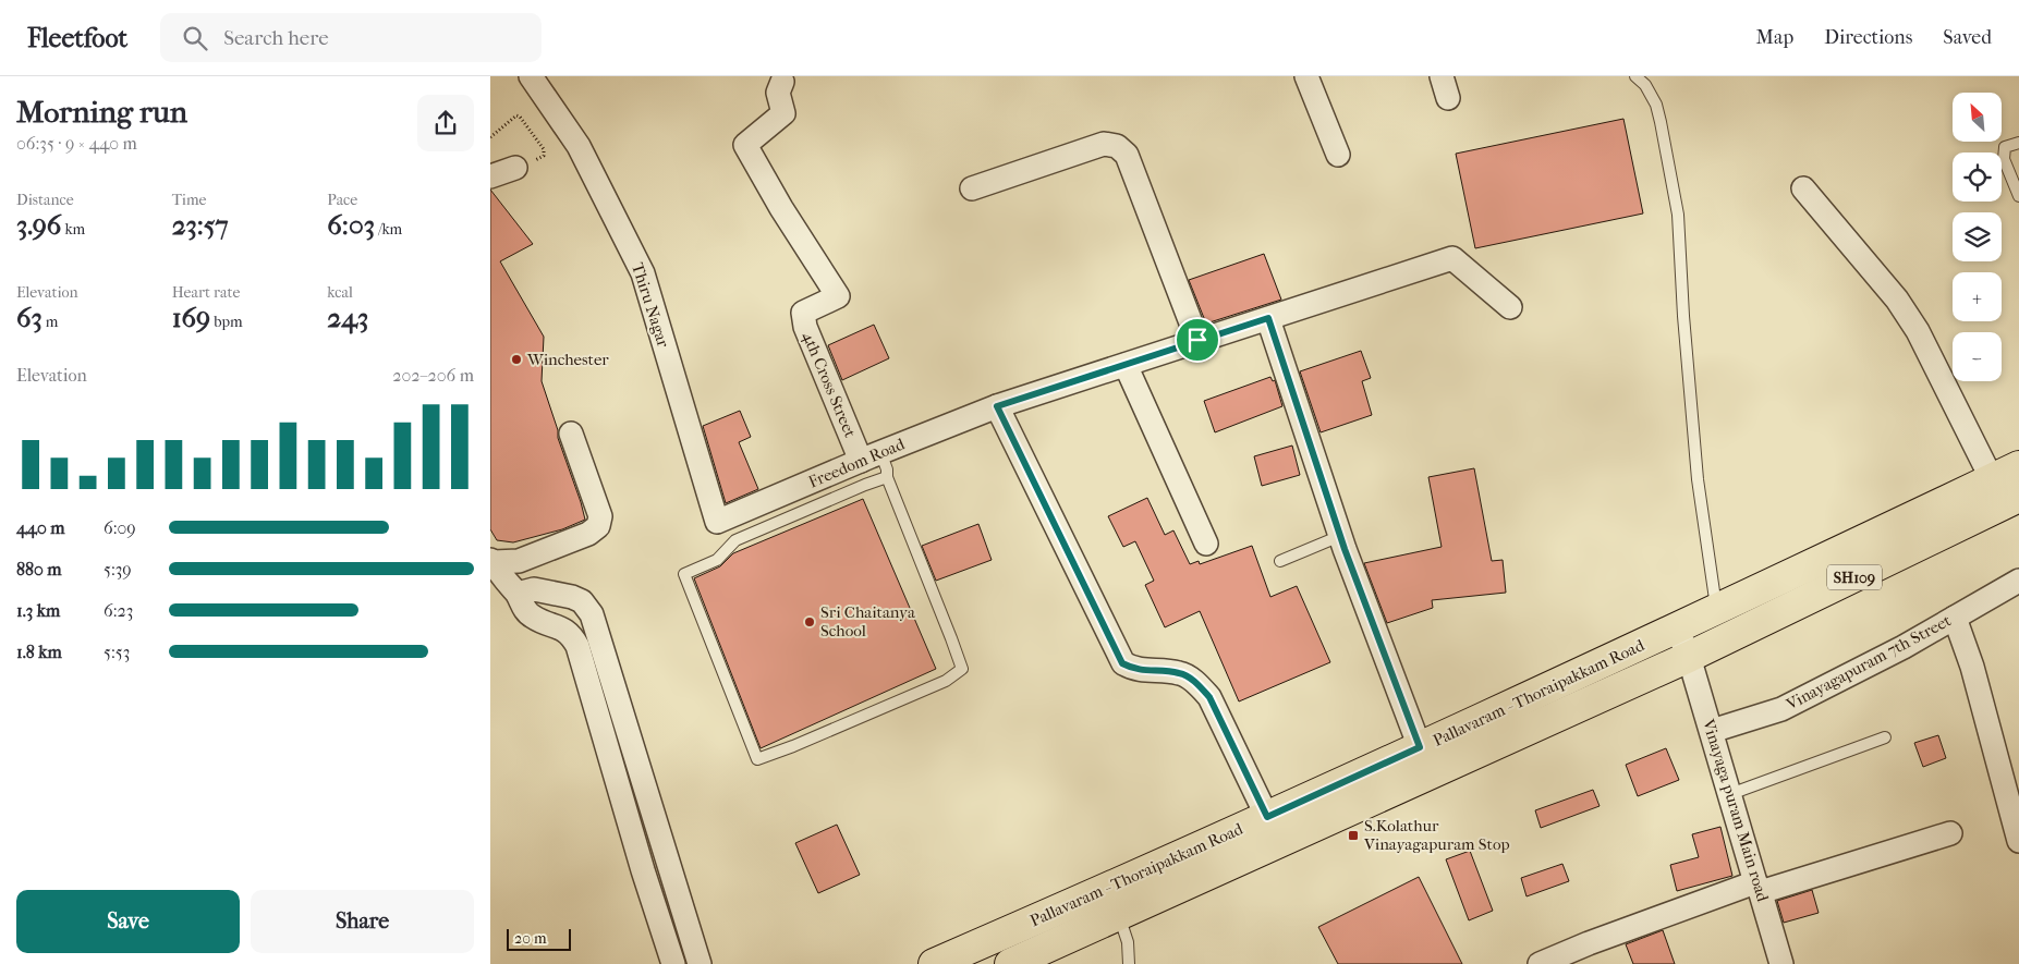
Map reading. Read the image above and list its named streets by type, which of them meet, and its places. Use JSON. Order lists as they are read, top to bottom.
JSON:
{
  "streets": {
    "main road": ["SH109", "Pallavaram - Thoraipakkam Road"],
    "street": [
      "Thiru Nagar",
      "4th Cross Street",
      "Freedom Road",
      "Vinayagapuram 7th Street",
      "Vinayaga puram Main road"
    ]
  },
  "crossings": [
    ["Thiru Nagar", "Freedom Road"],
    ["4th Cross Street", "Freedom Road"],
    ["Vinayagapuram 7th Street", "Vinayaga puram Main road"],
    ["Pallavaram - Thoraipakkam Road", "Vinayaga puram Main road"]
  ],
  "places": {
    "other": ["Winchester", "Sri Chaitanya School"],
    "transit": ["S.Kolathur Vinayagapuram Stop"]
  },
  "scale_bar": "20 m",
  "north": "top left",
  "page": {
    "header": "Fleetfoot",
    "search": "Search here",
    "nav": ["Map", "Directions", "Saved"],
    "heading": ["Morning run", "06:35 · 9 × 440 m"],
    "map_buttons": ["+", "−"],
    "stats": [
      ["Distance", "3.96 km"],
      ["Time", "23:57"],
      ["Pace", "6:03 /km"],
      ["Elevation", "63 m"],
      ["Heart rate", "169 bpm"],
      ["kcal", "243"]
    ],
    "chart": ["Elevation", "202–206 m"],
    "list": [
      {
        "name": "440 m",
        "note": "6:09"
      },
      {
        "name": "880 m",
        "note": "5:39"
      },
      {
        "name": "1.3 km",
        "note": "6:23"
      },
      {
        "name": "1.8 km",
        "note": "5:53"
      }
    ],
    "buttons": ["Save", "Share"],
    "scale": "20 m"
  }
}
